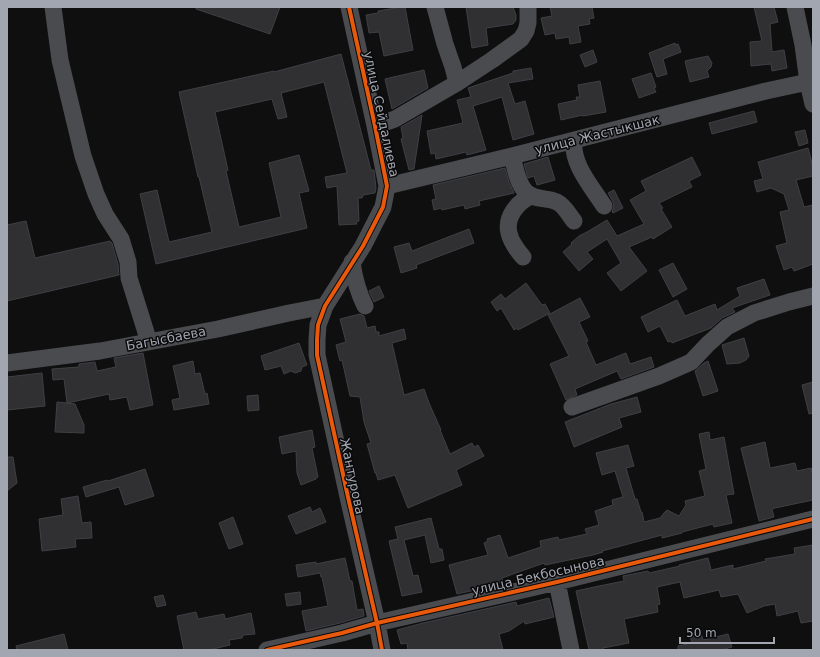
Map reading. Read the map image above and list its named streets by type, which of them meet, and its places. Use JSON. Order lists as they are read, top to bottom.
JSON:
{
  "streets": {
    "street": [
      "улица Сейдалиева",
      "улица Жастыкшак",
      "Багысбаева",
      "Жантурова",
      "улица Бекбосынова"
    ]
  },
  "crossings": [
    ["улица Сейдалиева", "улица Жастыкшак"],
    ["улица Сейдалиева", "Багысбаева"],
    ["улица Сейдалиева", "Жантурова"],
    ["Багысбаева", "Жантурова"],
    ["Жантурова", "улица Бекбосынова"]
  ],
  "scale_bar": "50 m"
}
